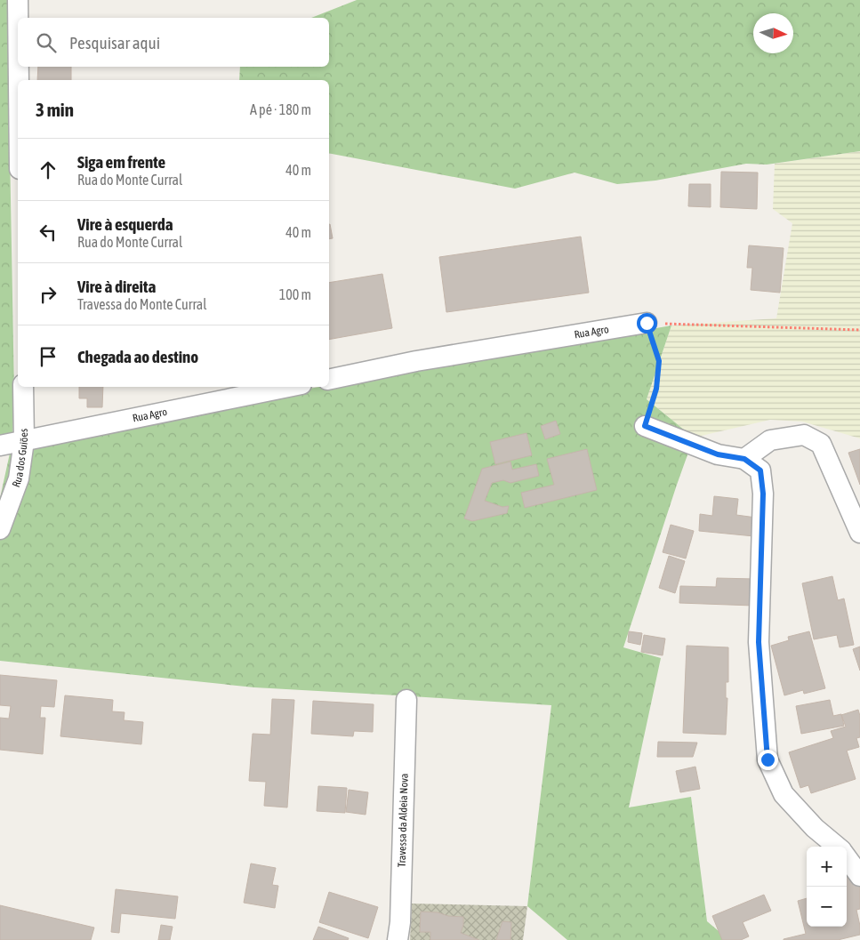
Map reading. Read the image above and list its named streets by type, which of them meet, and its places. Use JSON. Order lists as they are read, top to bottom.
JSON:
{
  "streets": {
    "street": ["Rua Agro", "Rua dos Guiões", "Travessa da Aldeia Nova"]
  },
  "crossings": [
    ["Rua Agro", "Rua dos Guiões"]
  ],
  "north": "right",
  "page": {
    "search": "Pesquisar aqui",
    "heading": ["3 min", "A pé · 180 m"],
    "list": [
      ["Siga em frente", "Rua do Monte Curral", "40 m"],
      ["Vire à esquerda", "Rua do Monte Curral", "40 m"],
      ["Vire à direita", "Travessa do Monte Curral", "100 m"],
      "Chegada ao destino"
    ],
    "map_buttons": ["+", "−"]
  }
}
